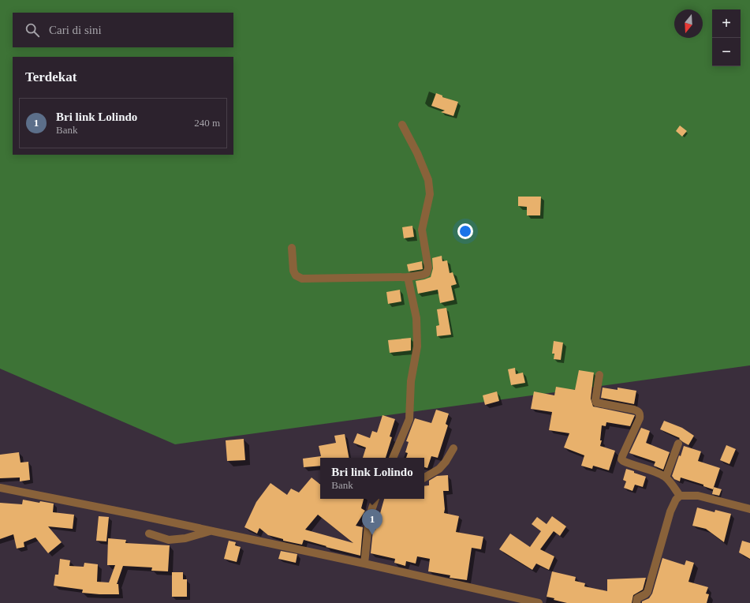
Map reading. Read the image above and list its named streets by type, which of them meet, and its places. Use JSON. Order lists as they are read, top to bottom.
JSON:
{
  "north": "bottom",
  "page": {
    "map_buttons": ["+", "−"],
    "search": "Cari di sini",
    "heading": "Terdekat",
    "list": [
      {
        "mark": "1",
        "name": "Bri link Lolindo",
        "note": "Bank",
        "value": "240 m"
      }
    ],
    "popup": ["Bri link Lolindo", "Bank"],
    "pins": "1"
  }
}
